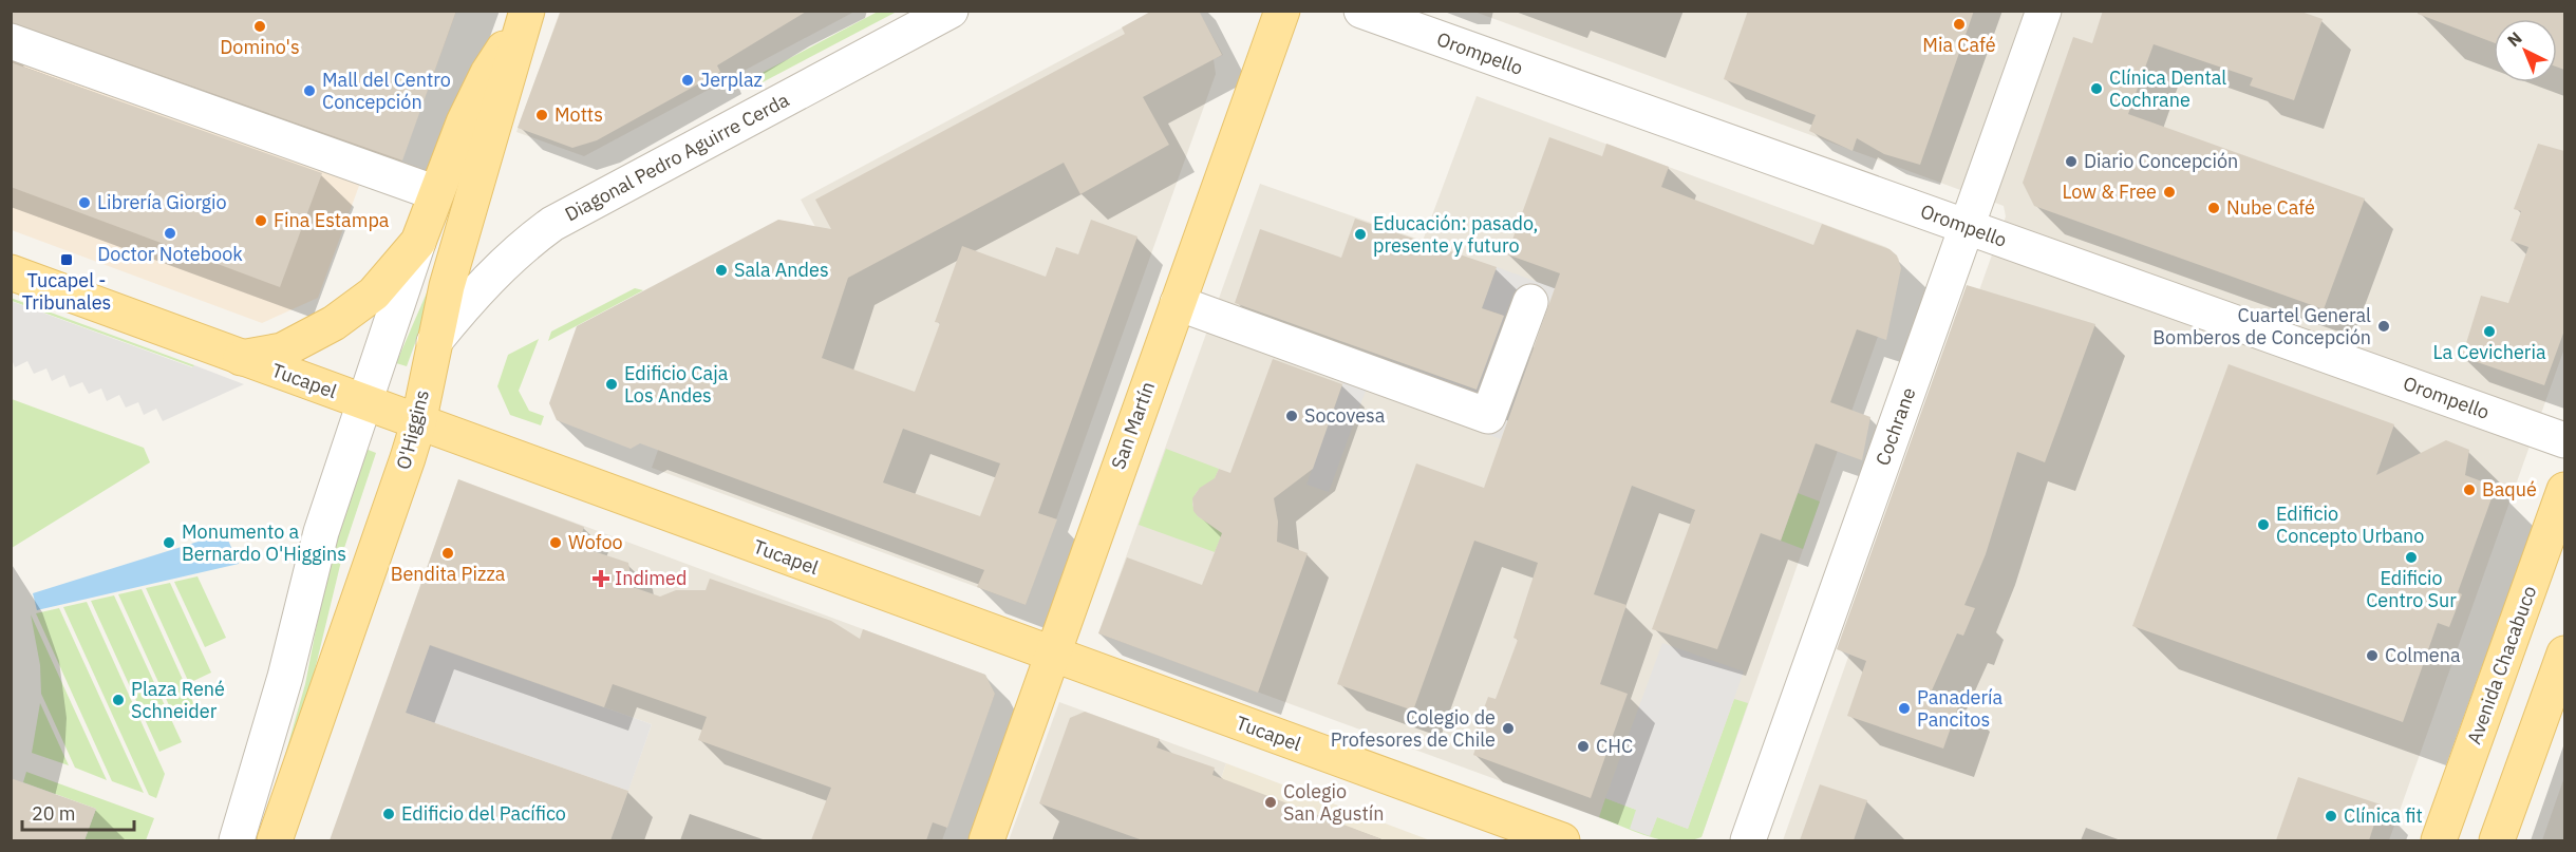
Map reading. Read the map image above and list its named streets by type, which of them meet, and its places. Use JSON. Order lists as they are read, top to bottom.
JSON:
{
  "streets": {
    "main road": [
      "Tucapel",
      "San Martín",
      "O'Higgins",
      "Avenida Chacabuco"
    ],
    "street": ["Orompello", "Diagonal Pedro Aguirre Cerda", "Cochrane"]
  },
  "crossings": [
    ["Orompello", "Cochrane"],
    ["Diagonal Pedro Aguirre Cerda", "O'Higgins"],
    ["Tucapel", "San Martín"],
    ["Tucapel", "O'Higgins"]
  ],
  "places": {
    "other": [
      "Mia Café",
      "Domino's",
      "Jerplaz",
      "Clínica Dental Cochrane",
      "Mall del Centro Concepción",
      "Motts",
      "Diario Concepción",
      "Low & Free",
      "Librería Giorgio",
      "Nube Café",
      "Fina Estampa",
      "Doctor Notebook",
      "Educación: pasado, presente y futuro",
      "Sala Andes",
      "Cuartel General Bomberos de Concepción",
      "La Cevicheria",
      "Edificio Caja Los Andes",
      "Socovesa",
      "Baqué",
      "Edificio Concepto Urbano",
      "Monumento a Bernardo O'Higgins",
      "Wofoo",
      "Bendita Pizza",
      "Edificio Centro Sur",
      "Colmena",
      "Plaza René Schneider",
      "Panadería Pancitos",
      "Colegio de Profesores de Chile",
      "CHC",
      "Colegio San Agustín",
      "Edificio del Pacífico",
      "Clínica fit"
    ],
    "transit": ["Tucapel - Tribunales"],
    "health": ["Indimed"]
  },
  "scale_bar": "20 m",
  "north": "top left"
}
